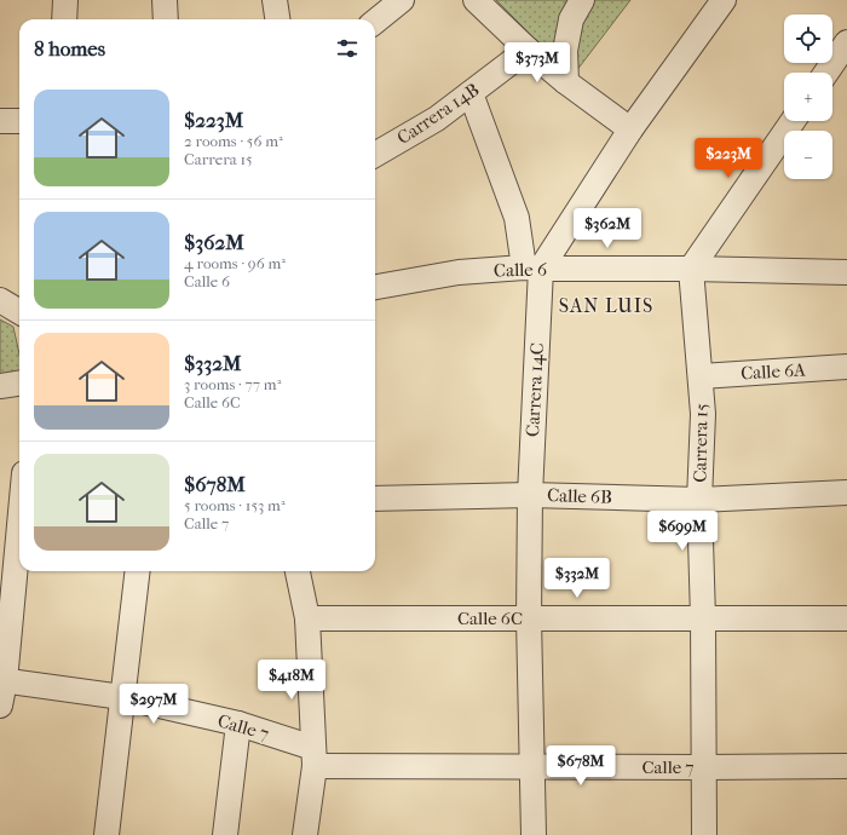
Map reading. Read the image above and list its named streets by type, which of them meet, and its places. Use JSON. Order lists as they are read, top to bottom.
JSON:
{
  "streets": {
    "street": [
      "Carrera 14B",
      "Calle 6",
      "Calle 6A",
      "Carrera 14C",
      "Carrera 15",
      "Calle 6B",
      "Calle 6C",
      "Calle 7"
    ]
  },
  "crossings": [
    ["Carrera 14B", "Carrera 14C"],
    ["Calle 6", "Carrera 14C"],
    ["Calle 6", "Carrera 15"],
    ["Calle 6A", "Carrera 15"],
    ["Carrera 14C", "Calle 6B"],
    ["Carrera 14C", "Calle 6C"],
    ["Carrera 14C", "Calle 7"],
    ["Carrera 15", "Calle 6B"],
    ["Carrera 15", "Calle 6C"],
    ["Carrera 15", "Calle 7"]
  ],
  "districts": ["SAN LUIS"],
  "page": {
    "map_buttons": ["+", "−"],
    "heading": "8 homes",
    "price": [
      "$373M",
      "$223M",
      "$362M",
      "$699M",
      "$332M",
      "$418M",
      "$297M",
      "$678M"
    ],
    "list": [
      {
        "name": "$223M",
        "note": "2 rooms · 56 m² · Carrera 15"
      },
      {
        "name": "$362M",
        "note": "4 rooms · 96 m² · Calle 6"
      },
      {
        "name": "$332M",
        "note": "3 rooms · 77 m² · Calle 6C"
      },
      {
        "name": "$678M",
        "note": "5 rooms · 153 m² · Calle 7"
      }
    ]
  }
}
